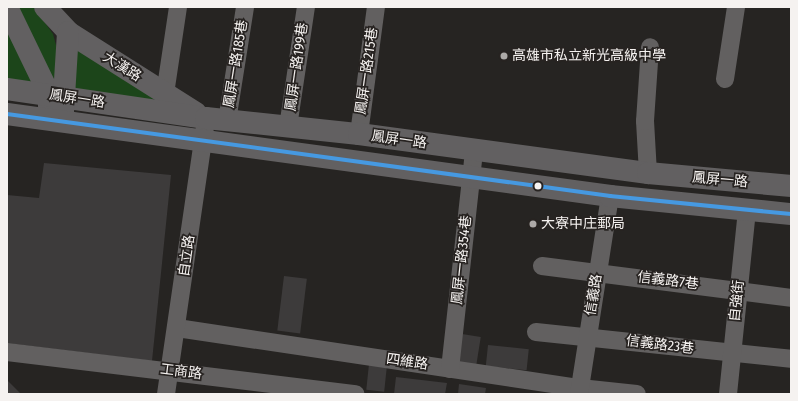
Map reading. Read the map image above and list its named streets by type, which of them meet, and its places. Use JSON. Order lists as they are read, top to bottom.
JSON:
{
  "streets": {
    "main road": ["大漢路", "鳳屏一路"],
    "street": [
      "鳳屏一路185巷",
      "鳳屏一路199巷",
      "鳳屏一路215巷",
      "自立路",
      "鳳屏一路354巷",
      "信義路7巷",
      "信義路",
      "自強街",
      "信義路23巷",
      "四維路",
      "工商路"
    ]
  },
  "crossings": [
    ["鳳屏一路185巷", "鳳屏一路"],
    ["大漢路", "鳳屏一路"],
    ["大漢路", "自立路"],
    ["鳳屏一路199巷", "鳳屏一路"],
    ["鳳屏一路215巷", "鳳屏一路"],
    ["鳳屏一路", "自立路"],
    ["鳳屏一路", "鳳屏一路354巷"],
    ["鳳屏一路", "信義路"],
    ["鳳屏一路", "自強街"],
    ["自立路", "四維路"],
    ["自立路", "工商路"],
    ["鳳屏一路354巷", "四維路"],
    ["信義路7巷", "信義路"],
    ["信義路7巷", "自強街"],
    ["信義路", "信義路23巷"],
    ["信義路", "四維路"],
    ["自強街", "信義路23巷"]
  ],
  "places": ["高雄市私立新光高級中學", "大寮中庄郵局"]
}
